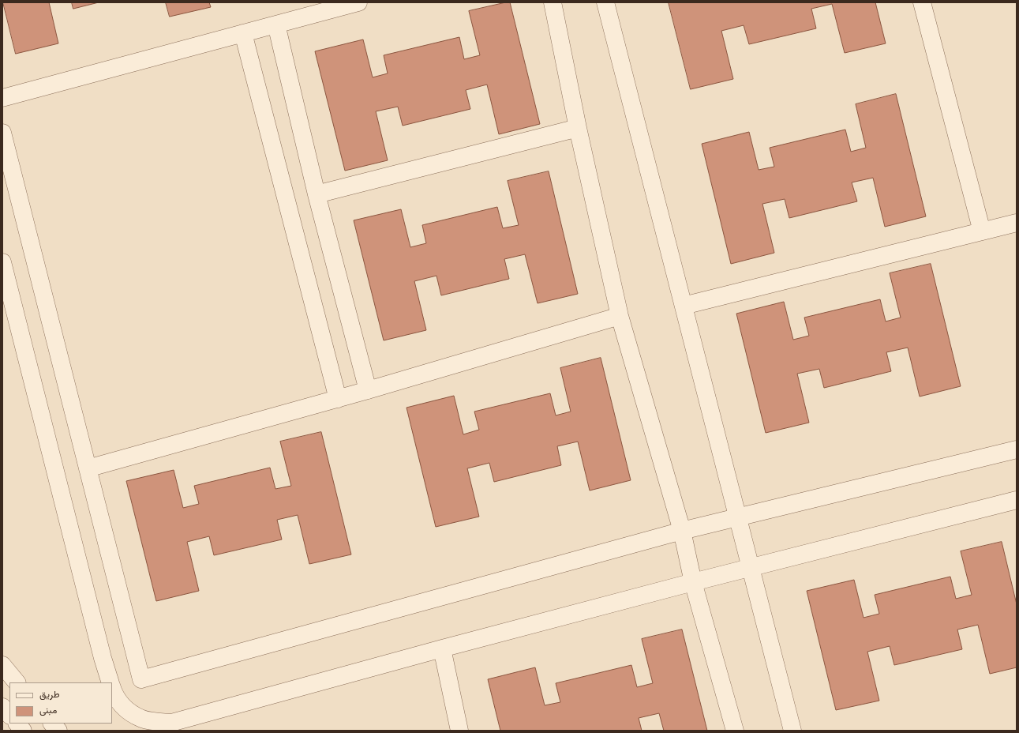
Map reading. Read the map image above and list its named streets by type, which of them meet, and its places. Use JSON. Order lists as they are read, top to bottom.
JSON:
{
  "legend": ["طريق", "مبنى"]
}
